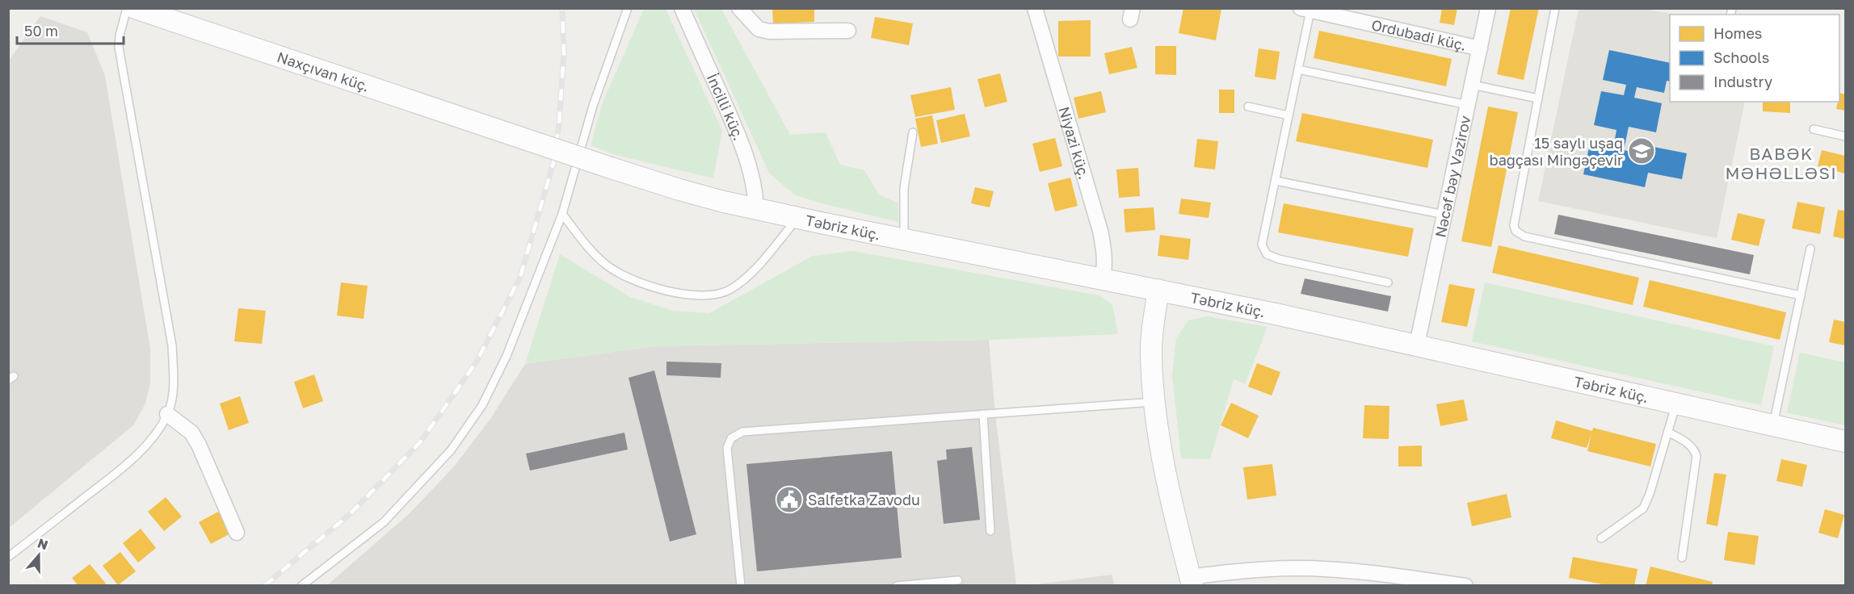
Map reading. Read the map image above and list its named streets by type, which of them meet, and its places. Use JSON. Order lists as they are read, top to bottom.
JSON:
{
  "streets": {
    "street": [
      "Ordubadi küç.",
      "Naxçıvan küç.",
      "İncilli küç.",
      "Niyazi küç.",
      "Nəcəf bəy Vəzirov",
      "Təbriz küç."
    ]
  },
  "crossings": [
    ["Ordubadi küç.", "Nəcəf bəy Vəzirov"],
    ["Naxçıvan küç.", "Təbriz küç."],
    ["İncilli küç.", "Təbriz küç."],
    ["Niyazi küç.", "Təbriz küç."],
    ["Nəcəf bəy Vəzirov", "Təbriz küç."]
  ],
  "districts": ["BABƏK MƏHƏLLƏSI"],
  "places": {
    "school or university": ["15 saylı uşaq bağçası Mingəçevir"],
    "public building": ["Salfetka Zavodu"]
  },
  "legend": ["Homes", "Schools", "Industry"],
  "scale_bar": "50 m",
  "north": "top"
}
